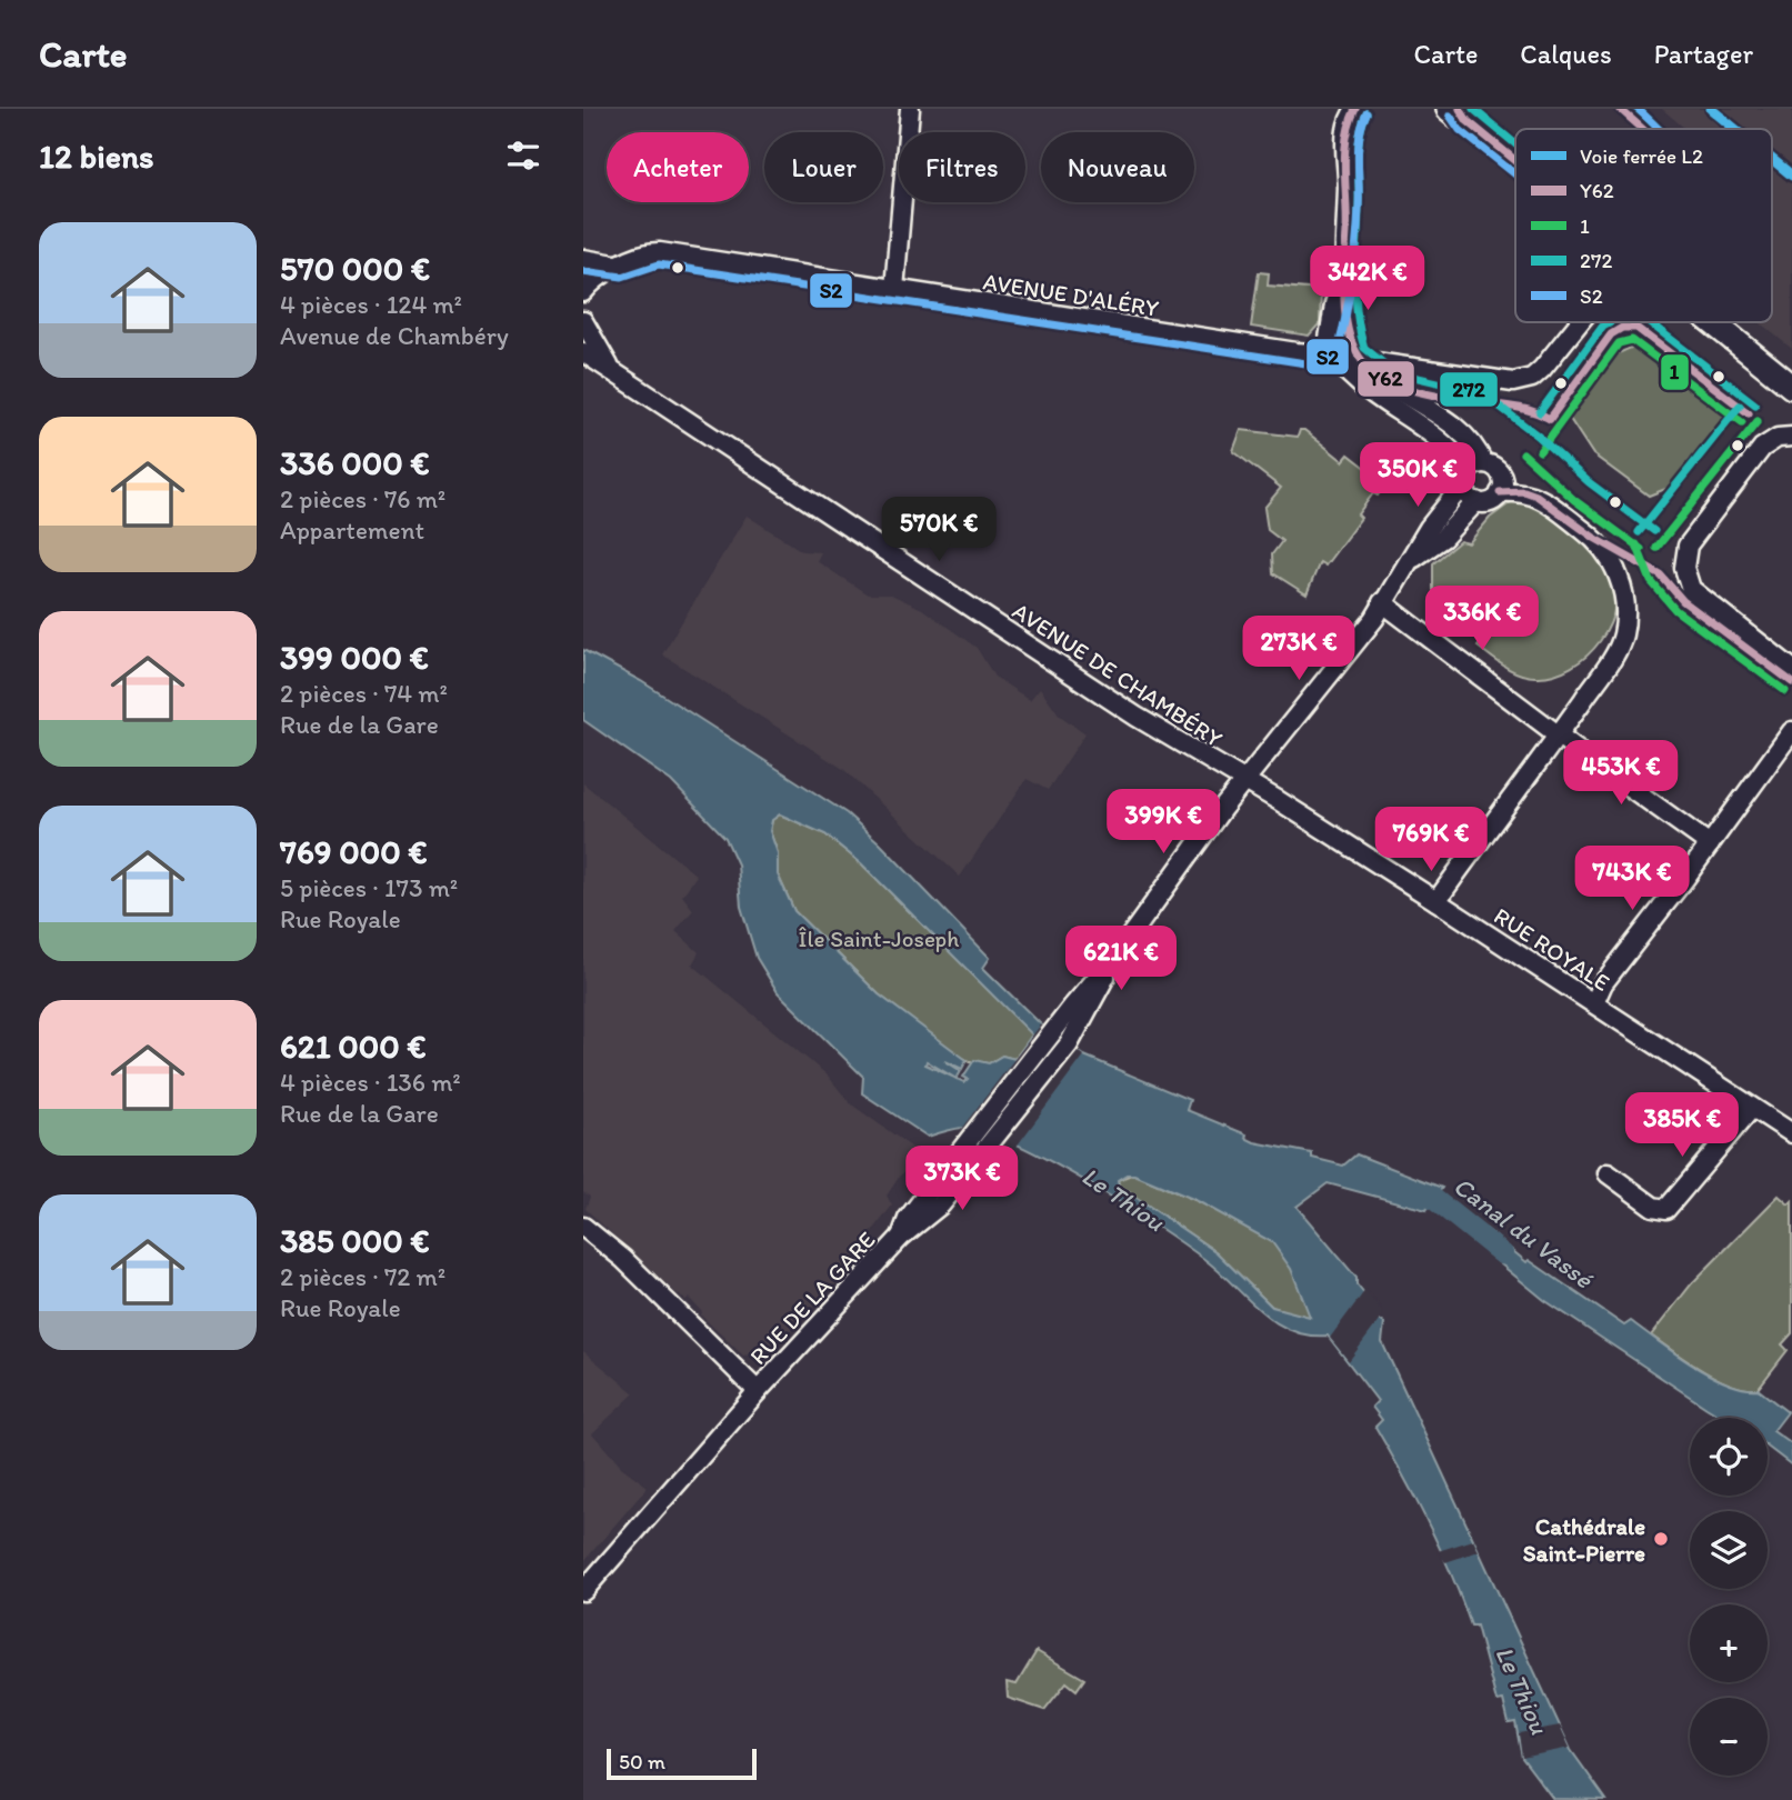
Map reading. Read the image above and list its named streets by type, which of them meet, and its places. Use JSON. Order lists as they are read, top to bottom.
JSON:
{
  "streets": {
    "street": [
      "AVENUE D'ALÉRY",
      "AVENUE DE CHAMBÉRY",
      "RUE ROYALE",
      "RUE DE LA GARE"
    ]
  },
  "crossings": [
    ["AVENUE DE CHAMBÉRY", "RUE ROYALE"],
    ["AVENUE DE CHAMBÉRY", "RUE DE LA GARE"],
    ["RUE ROYALE", "RUE DE LA GARE"]
  ],
  "water": ["Le Thiou", "Canal du Vassé"],
  "parks": ["Île Saint-Joseph"],
  "places": ["Cathédrale Saint-Pierre"],
  "lines": [
    "rail line L2",
    "transit line Y62",
    "transit line 272",
    "transit line S2",
    "transit line 1"
  ],
  "legend": [
    "Voie ferrée L2",
    "Y62",
    "1",
    "272",
    "S2"
  ],
  "scale_bar": "50 m",
  "page": {
    "header": "Carte",
    "nav": ["Carte", "Calques", "Partager"],
    "heading": "12 biens",
    "chip": [
      "Acheter",
      "Louer",
      "Filtres",
      "Nouveau"
    ],
    "list": [
      {
        "name": "570 000 €",
        "note": "4 pièces · 124 m² · Avenue de Chambéry"
      },
      {
        "name": "336 000 €",
        "note": "2 pièces · 76 m² · Appartement"
      },
      {
        "name": "399 000 €",
        "note": "2 pièces · 74 m² · Rue de la Gare"
      },
      {
        "name": "769 000 €",
        "note": "5 pièces · 173 m² · Rue Royale"
      },
      {
        "name": "621 000 €",
        "note": "4 pièces · 136 m² · Rue de la Gare"
      },
      {
        "name": "385 000 €",
        "note": "2 pièces · 72 m² · Rue Royale"
      }
    ],
    "price": [
      "342K €",
      "350K €",
      "570K €",
      "336K €",
      "273K €",
      "453K €",
      "399K €",
      "769K €",
      "743K €",
      "621K €",
      "385K €",
      "373K €"
    ],
    "map_buttons": ["+", "−"],
    "scale": "50 m"
  }
}
